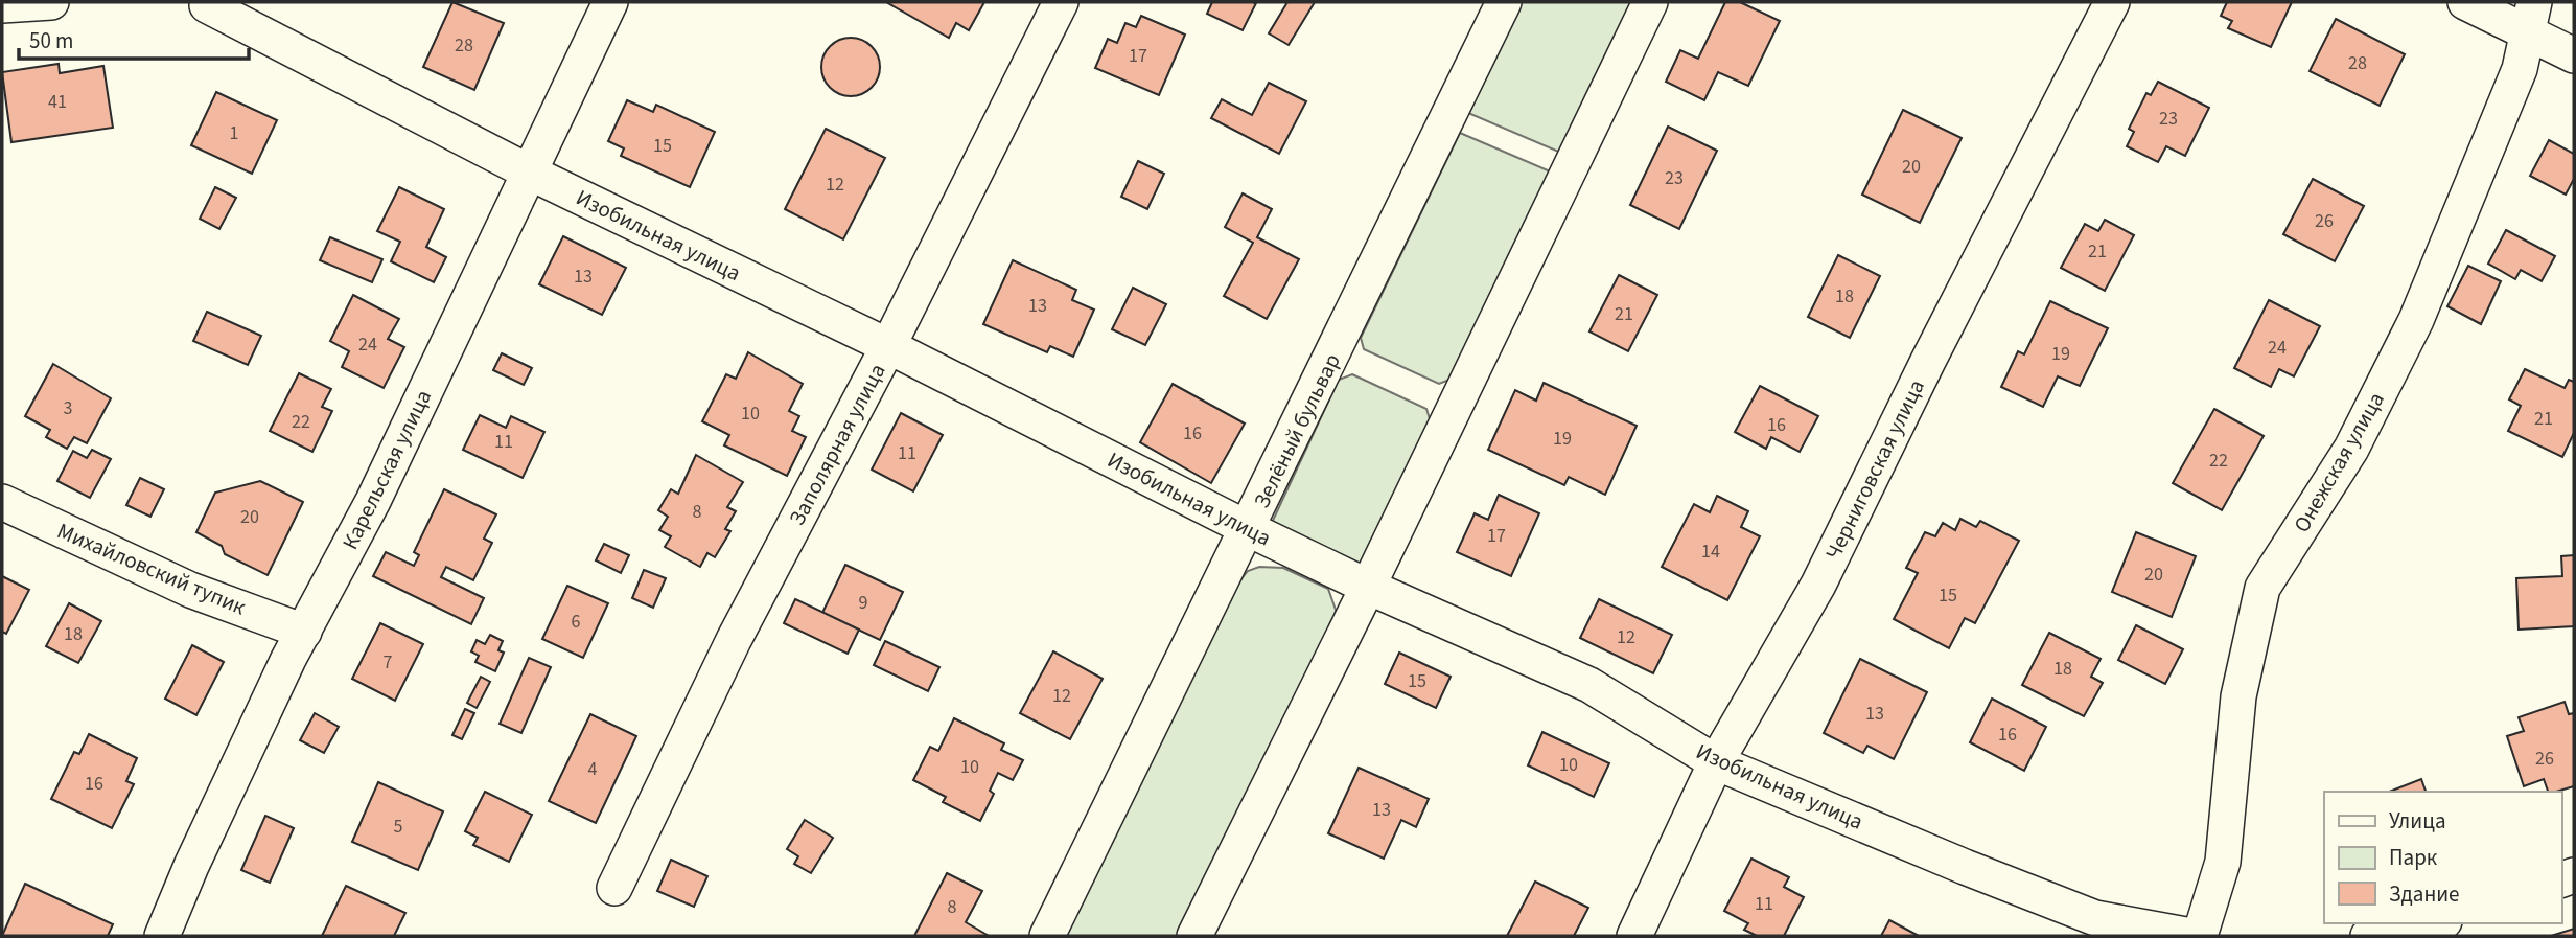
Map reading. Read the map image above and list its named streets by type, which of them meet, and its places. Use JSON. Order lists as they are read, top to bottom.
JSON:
{
  "streets": {
    "street": [
      "Изобильная улица",
      "Зелёный бульвар",
      "Заполярная улица",
      "Онежская улица",
      "Карельская улица",
      "Черниговская улица",
      "Михайловский тупик"
    ]
  },
  "crossings": [
    ["Изобильная улица", "Зелёный бульвар"],
    ["Изобильная улица", "Заполярная улица"],
    ["Изобильная улица", "Карельская улица"],
    ["Изобильная улица", "Черниговская улица"],
    ["Карельская улица", "Михайловский тупик"]
  ],
  "house_numbers": [
    "28",
    "17",
    "28",
    "41",
    "23",
    "1",
    "15",
    "20",
    "23",
    "12",
    "26",
    "21",
    "13",
    "18",
    "13",
    "21",
    "24",
    "24",
    "19",
    "3",
    "10",
    "21",
    "22",
    "16",
    "16",
    "19",
    "11",
    "11",
    "22",
    "8",
    "20",
    "17",
    "14",
    "20",
    "15",
    "9",
    "6",
    "18",
    "12",
    "7",
    "18",
    "15",
    "12",
    "13",
    "16",
    "26",
    "10",
    "10",
    "4",
    "16",
    "13",
    "5",
    "11",
    "8"
  ],
  "legend": ["Улица", "Парк", "Здание"],
  "scale_bar": "50 m"
}
